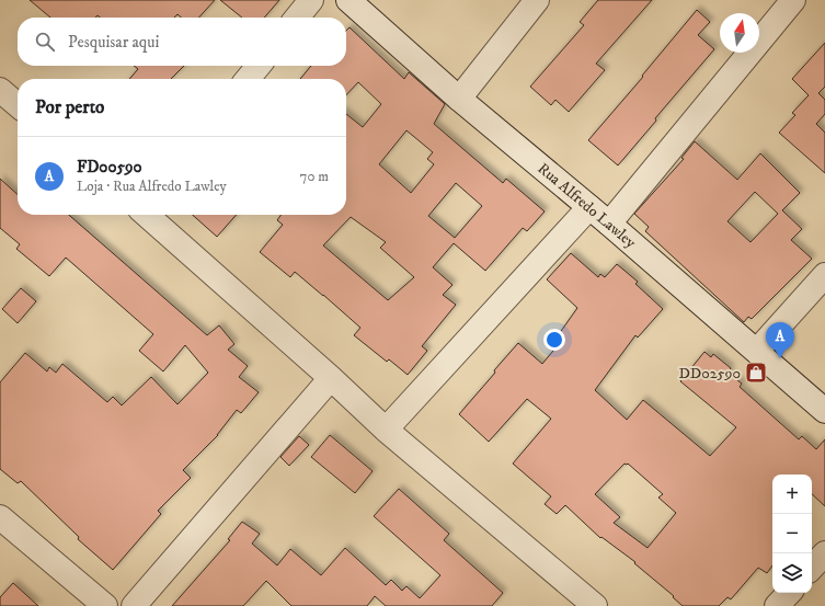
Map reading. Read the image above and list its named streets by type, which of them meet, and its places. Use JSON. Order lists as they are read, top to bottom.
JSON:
{
  "streets": {
    "street": ["Rua Alfredo Lawley"]
  },
  "places": {
    "shop": ["DD02590"]
  },
  "north": "top",
  "page": {
    "search": "Pesquisar aqui",
    "heading": "Por perto",
    "list": [
      {
        "mark": "A",
        "name": "FD00590",
        "note": "Loja · Rua Alfredo Lawley",
        "value": "70 m"
      }
    ],
    "pins": "A",
    "map_buttons": ["+", "−"]
  }
}
